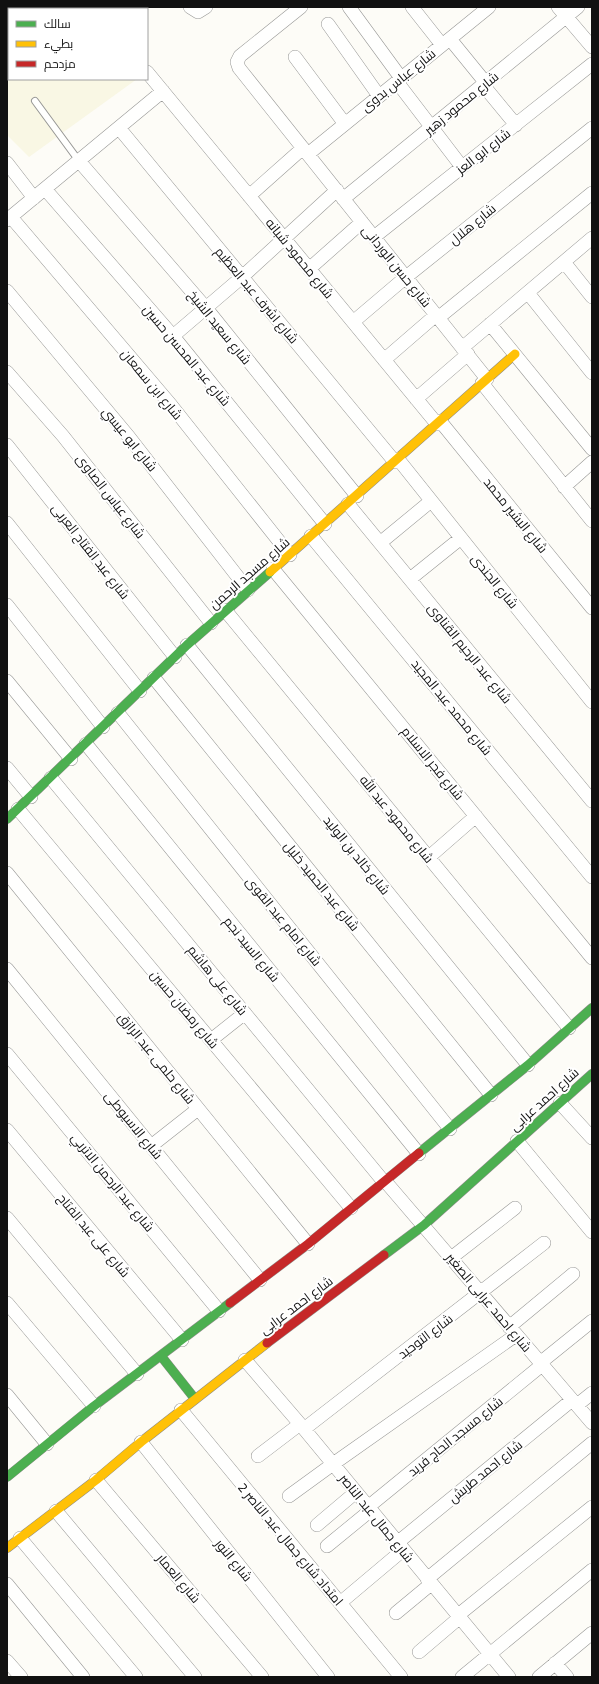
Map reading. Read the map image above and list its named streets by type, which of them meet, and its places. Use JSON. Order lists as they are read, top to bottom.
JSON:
{
  "streets": {
    "street": [
      "شارع عباس بدوى",
      "شارع محمود زهير",
      "شارع ابو العز",
      "شارع هلال",
      "شارع محمود شبانه",
      "شارع حسن الوردانى",
      "شارع اشرف عبد العظيم",
      "شارع سعيد الشيخ",
      "شارع عبد المحسن حسين",
      "شارع ابن سمعان",
      "شارع ابو عيسي",
      "شارع عباس الصاوى",
      "شارع البشير محمد",
      "شارع عبد الفتاح العربى",
      "شارع مسجد الرحمن",
      "شارع الجندى",
      "شارع عبد الرحيم القناوى",
      "شارع محمد عبد المجيد",
      "شارع فجر الاسلام",
      "شارع محمود عبد الله",
      "شارع خالد بن الوليد",
      "شارع عبد الحميد خليل",
      "شارع امام عبد القوى",
      "شارع السيد نجم",
      "شارع على هاشم",
      "شارع رمضان حسين",
      "شارع حلمى عبد الرازق",
      "شارع احمد عرابى",
      "شارع الاسيوطى",
      "شارع عبد الرحمن الاتربي",
      "شارع على عبد الفتاح",
      "شارع احمد عرابى الصغير",
      "شارع التوحيد",
      "شارع مسجد الحاج فريد",
      "شارع احمد طربش",
      "شارع جمال عبد الناصر",
      "امتداد شارع جمال عبد الناصر 2",
      "شارع النور",
      "شارع العمار"
    ]
  },
  "crossings": [
    ["شارع عباس بدوى", "شارع محمود شبانه"],
    ["شارع عباس بدوى", "شارع حسن الوردانى"],
    ["شارع محمود زهير", "شارع محمود شبانه"],
    ["شارع محمود زهير", "شارع حسن الوردانى"],
    ["شارع محمود زهير", "شارع اشرف عبد العظيم"],
    ["شارع محمود زهير", "شارع سعيد الشيخ"],
    ["شارع محمود زهير", "شارع عبد المحسن حسين"],
    ["شارع ابو العز", "شارع حسن الوردانى"],
    ["شارع هلال", "شارع محمود شبانه"],
    ["شارع هلال", "شارع حسن الوردانى"],
    ["شارع محمود شبانه", "شارع البشير محمد"],
    ["شارع محمود شبانه", "شارع مسجد الرحمن"],
    ["شارع حسن الوردانى", "شارع مسجد الرحمن"],
    ["شارع اشرف عبد العظيم", "شارع مسجد الرحمن"],
    ["شارع اشرف عبد العظيم", "شارع الجندى"],
    ["شارع سعيد الشيخ", "شارع مسجد الرحمن"],
    ["شارع سعيد الشيخ", "شارع عبد الرحيم القناوى"],
    ["شارع عبد المحسن حسين", "شارع مسجد الرحمن"],
    ["شارع ابن سمعان", "شارع مسجد الرحمن"],
    ["شارع ابو عيسي", "شارع مسجد الرحمن"],
    ["شارع عباس الصاوى", "شارع مسجد الرحمن"],
    ["شارع البشير محمد", "شارع مسجد الرحمن"],
    ["شارع عبد الفتاح العربى", "شارع مسجد الرحمن"],
    ["شارع مسجد الرحمن", "شارع الجندى"],
    ["شارع مسجد الرحمن", "شارع عبد الرحيم القناوى"],
    ["شارع مسجد الرحمن", "شارع محمد عبد المجيد"],
    ["شارع مسجد الرحمن", "شارع فجر الاسلام"],
    ["شارع مسجد الرحمن", "شارع محمود عبد الله"],
    ["شارع مسجد الرحمن", "شارع خالد بن الوليد"],
    ["شارع مسجد الرحمن", "شارع عبد الحميد خليل"],
    ["شارع مسجد الرحمن", "شارع امام عبد القوى"],
    ["شارع مسجد الرحمن", "شارع السيد نجم"],
    ["شارع مسجد الرحمن", "شارع على هاشم"],
    ["شارع مسجد الرحمن", "شارع رمضان حسين"],
    ["شارع على هاشم", "شارع احمد عرابى الصغير"],
    ["شارع احمد عرابى", "شارع احمد عرابى الصغير"],
    ["شارع احمد عرابى", "شارع جمال عبد الناصر"],
    ["شارع احمد عرابى", "امتداد شارع جمال عبد الناصر 2"],
    ["شارع احمد عرابى", "شارع النور"],
    ["شارع احمد عرابى", "شارع العمار"],
    ["شارع احمد عرابى الصغير", "شارع التوحيد"],
    ["شارع احمد عرابى الصغير", "شارع مسجد الحاج فريد"],
    ["شارع احمد عرابى الصغير", "شارع احمد طربش"],
    ["شارع التوحيد", "شارع جمال عبد الناصر"],
    ["شارع مسجد الحاج فريد", "شارع جمال عبد الناصر"],
    ["شارع احمد طربش", "شارع جمال عبد الناصر"],
    ["شارع احمد طربش", "امتداد شارع جمال عبد الناصر 2"]
  ],
  "legend": ["سالك", "بطيء", "مزدحم"]
}
